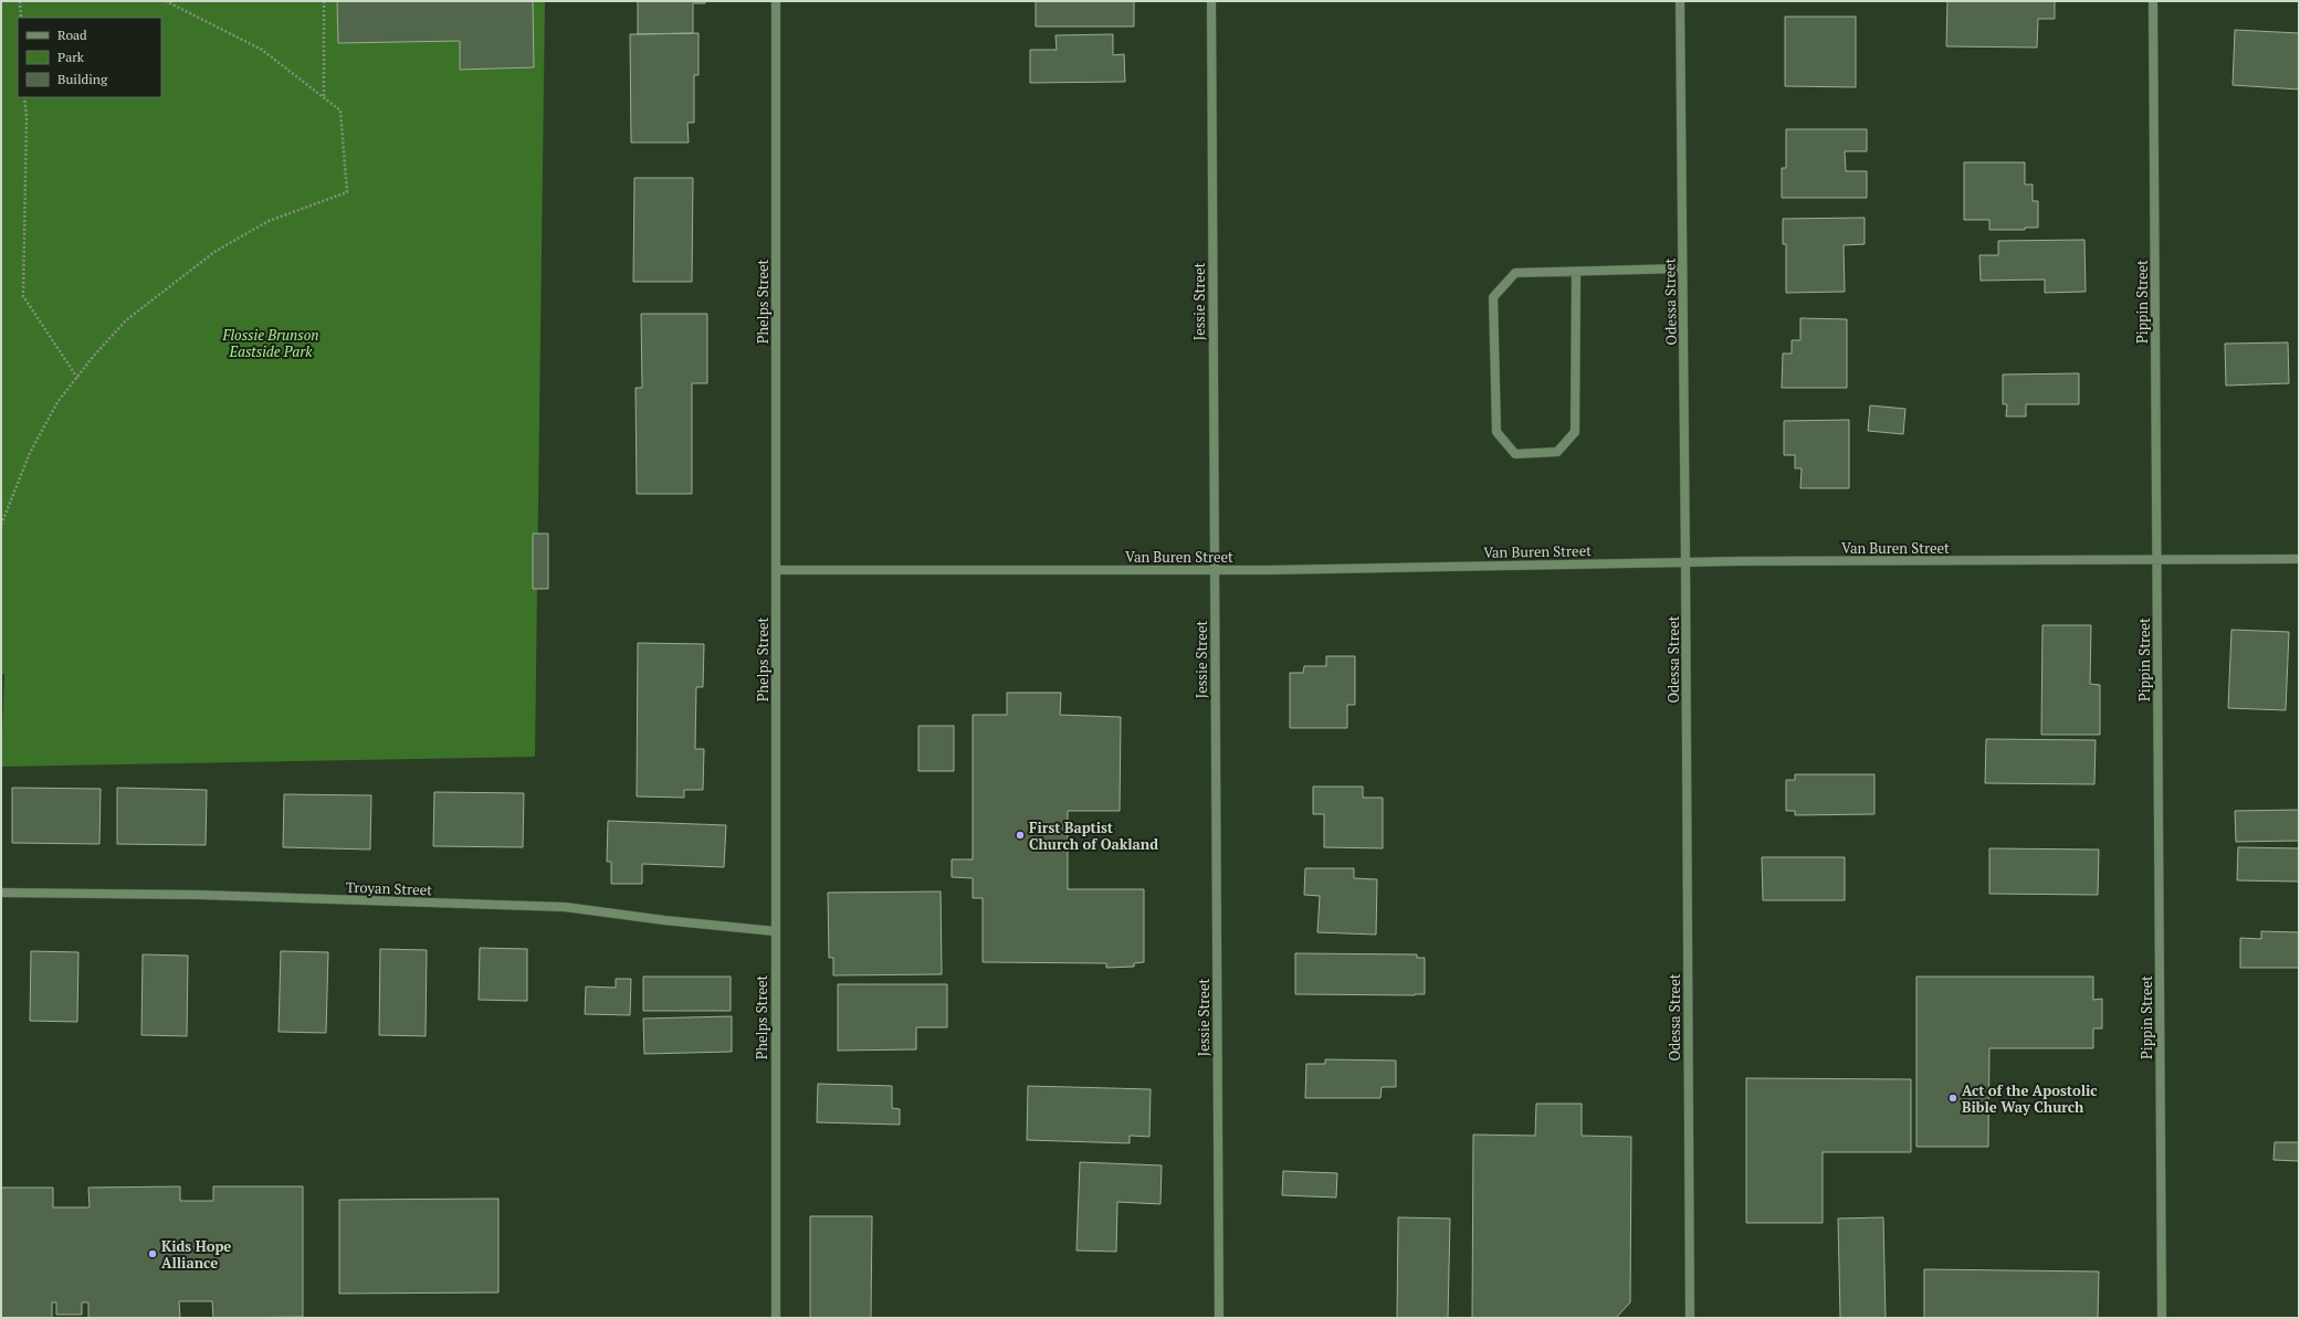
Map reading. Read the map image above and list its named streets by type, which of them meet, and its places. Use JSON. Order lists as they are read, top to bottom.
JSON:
{
  "streets": {
    "street": [
      "Phelps Street",
      "Jessie Street",
      "Odessa Street",
      "Pippin Street",
      "Van Buren Street",
      "Troyan Street"
    ]
  },
  "crossings": [
    ["Phelps Street", "Van Buren Street"],
    ["Phelps Street", "Troyan Street"],
    ["Jessie Street", "Van Buren Street"],
    ["Odessa Street", "Van Buren Street"],
    ["Pippin Street", "Van Buren Street"]
  ],
  "parks": ["Flossie Brunson Eastside Park"],
  "places": ["First Baptist Church of Oakland", "Act of the Apostolic Bible Way Church", "Kids Hope Alliance"],
  "legend": ["Road", "Park", "Building"]
}
